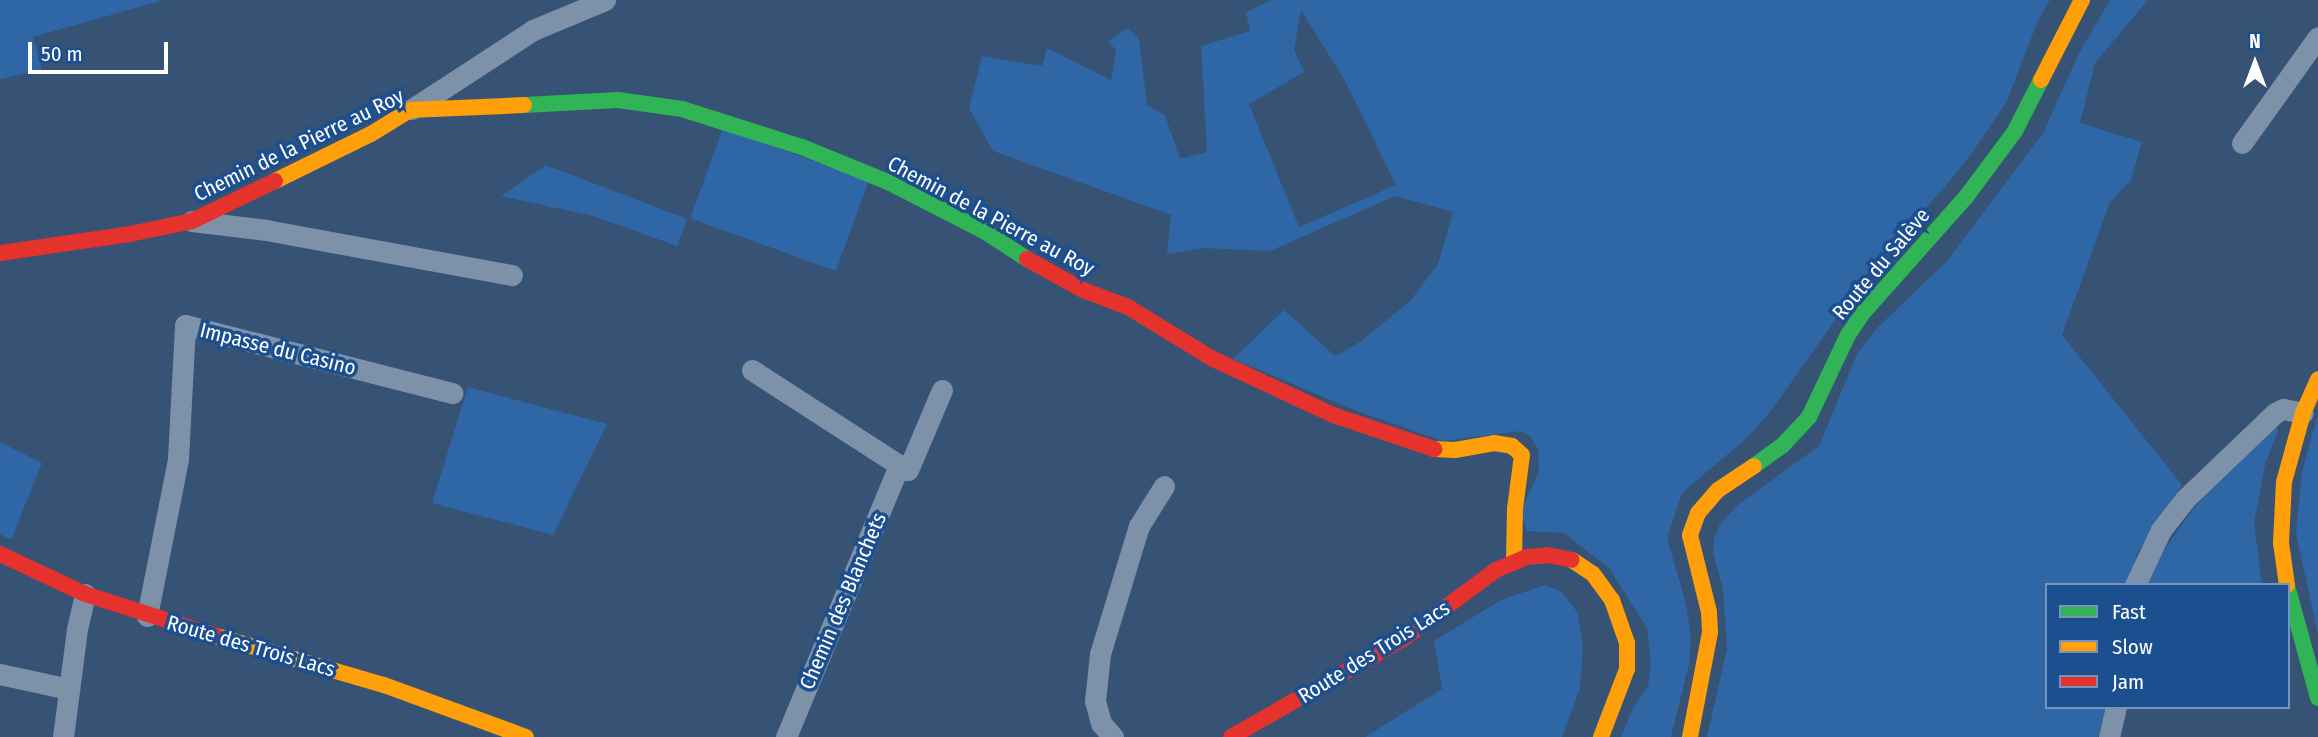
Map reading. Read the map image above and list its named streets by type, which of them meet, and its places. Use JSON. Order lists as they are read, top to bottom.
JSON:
{
  "streets": {
    "street": [
      "Chemin de la Pierre au Roy",
      "Route du Salève",
      "Impasse du Casino",
      "Chemin des Blanchets",
      "Route des Trois Lacs"
    ]
  },
  "crossings": [
    ["Chemin de la Pierre au Roy", "Route des Trois Lacs"],
    ["Impasse du Casino", "Route des Trois Lacs"]
  ],
  "legend": ["Fast", "Slow", "Jam"],
  "scale_bar": "50 m",
  "north": "top"
}
